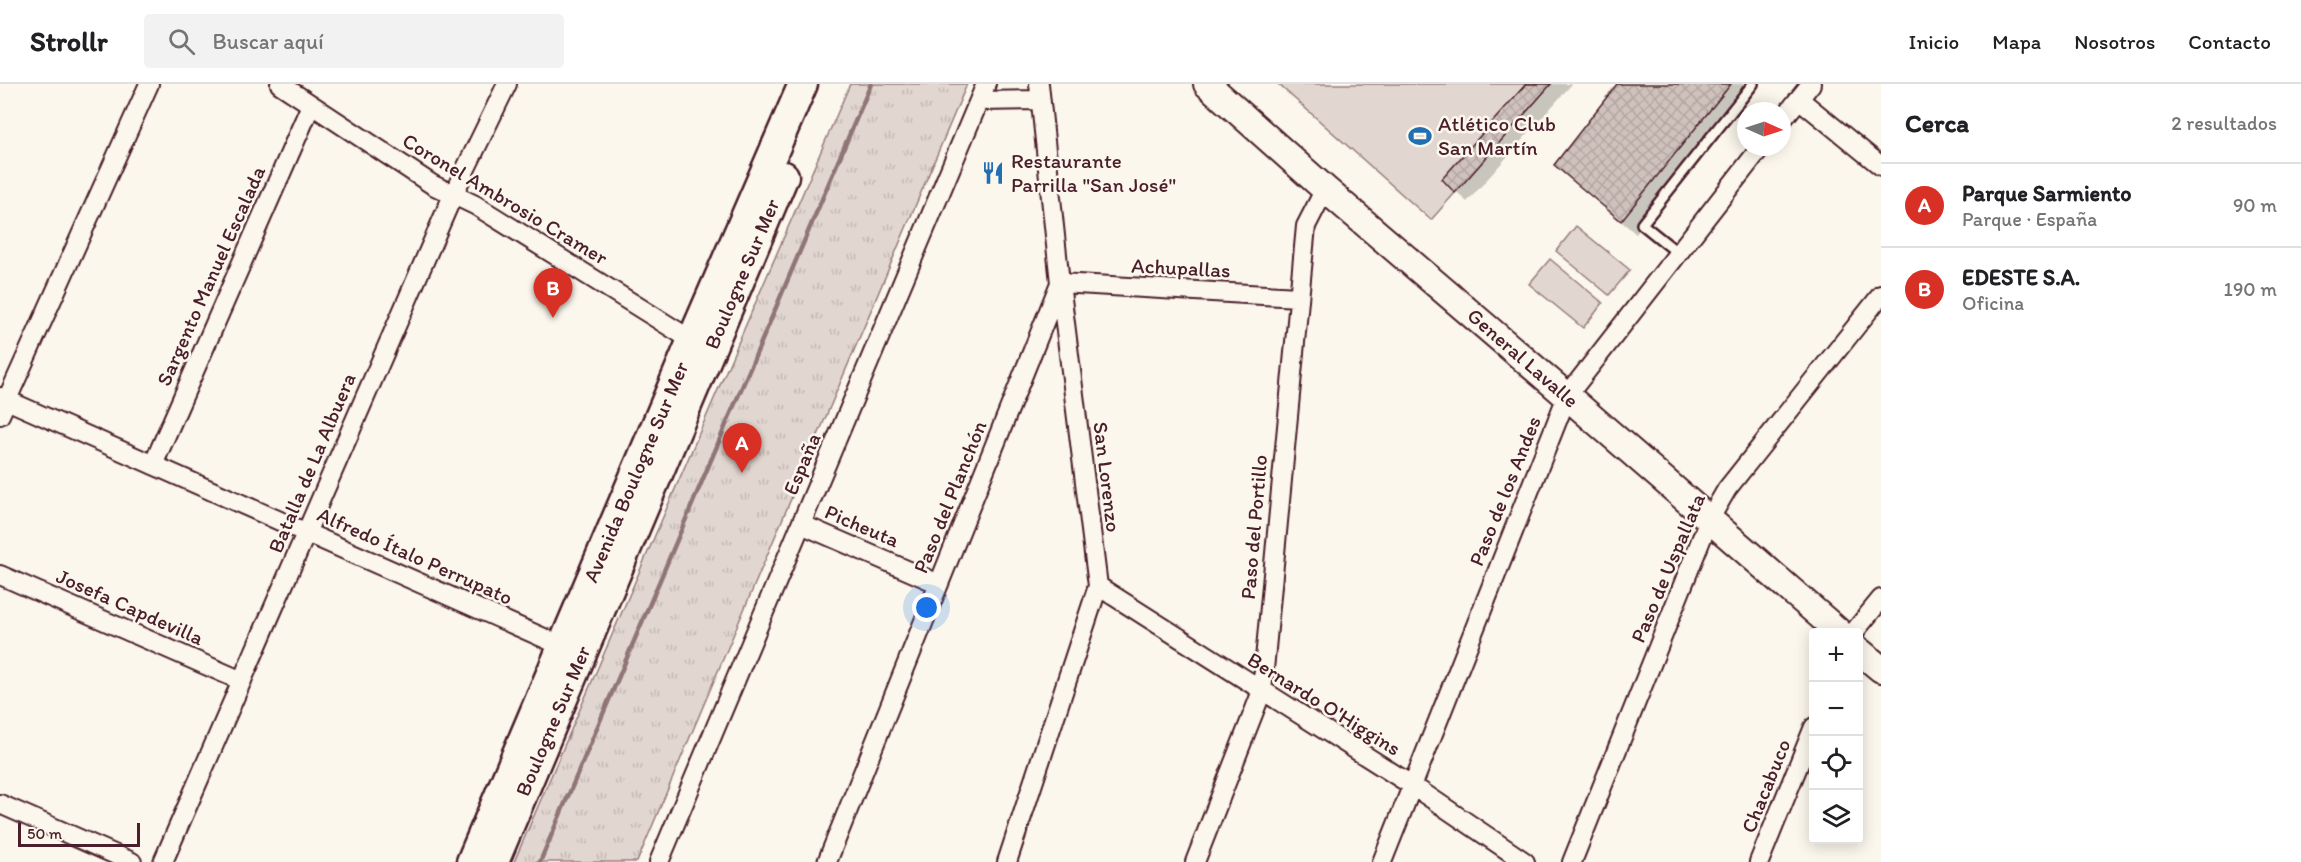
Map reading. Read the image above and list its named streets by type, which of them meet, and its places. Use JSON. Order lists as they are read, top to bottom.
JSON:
{
  "streets": {
    "main road": ["Boulogne Sur Mer", "General Lavalle", "Avenida Boulogne Sur Mer"],
    "street": [
      "Coronel Ambrosio Cramer",
      "Achupallas",
      "Sargento Manuel Escalada",
      "Batalla de La Albuera",
      "España",
      "San Lorenzo",
      "Paso de los Andes",
      "Paso del Planchón",
      "Picheuta",
      "Paso del Portillo",
      "Alfredo Ítalo Perrupato",
      "Paso de Uspallata",
      "Josefa Capdevilla",
      "Bernardo O'Higgins",
      "Chacabuco"
    ]
  },
  "crossings": [
    ["Coronel Ambrosio Cramer", "Boulogne Sur Mer"],
    ["Coronel Ambrosio Cramer", "Sargento Manuel Escalada"],
    ["Coronel Ambrosio Cramer", "Batalla de La Albuera"],
    ["Coronel Ambrosio Cramer", "Avenida Boulogne Sur Mer"],
    ["Achupallas", "San Lorenzo"],
    ["Achupallas", "Paso del Planchón"],
    ["Achupallas", "Paso del Portillo"],
    ["Boulogne Sur Mer", "Avenida Boulogne Sur Mer"],
    ["Boulogne Sur Mer", "Alfredo Ítalo Perrupato"],
    ["Sargento Manuel Escalada", "Alfredo Ítalo Perrupato"],
    ["General Lavalle", "Paso de los Andes"],
    ["General Lavalle", "Paso del Portillo"],
    ["General Lavalle", "Paso de Uspallata"],
    ["Batalla de La Albuera", "Alfredo Ítalo Perrupato"],
    ["Batalla de La Albuera", "Josefa Capdevilla"],
    ["España", "Picheuta"],
    ["Avenida Boulogne Sur Mer", "Alfredo Ítalo Perrupato"],
    ["San Lorenzo", "Paso del Planchón"],
    ["San Lorenzo", "Bernardo O'Higgins"],
    ["Paso de los Andes", "Bernardo O'Higgins"],
    ["Paso del Planchón", "Picheuta"],
    ["Paso del Portillo", "Bernardo O'Higgins"]
  ],
  "places": {
    "sports": ["Atlético Club San Martín"],
    "restaurant": ["Restaurante Parrilla \"San José\""]
  },
  "scale_bar": "50 m",
  "north": "right",
  "page": {
    "header": "Strollr",
    "search": "Buscar aquí",
    "nav": [
      "Inicio",
      "Mapa",
      "Nosotros",
      "Contacto"
    ],
    "heading": ["Cerca", "2 resultados"],
    "list": [
      {
        "mark": "A",
        "name": "Parque Sarmiento",
        "note": "Parque · España",
        "value": "90 m"
      },
      {
        "mark": "B",
        "name": "EDESTE S.A.",
        "note": "Oficina",
        "value": "190 m"
      }
    ],
    "pins": ["B", "A"],
    "map_buttons": ["+", "−"],
    "scale": "50 m"
  }
}
